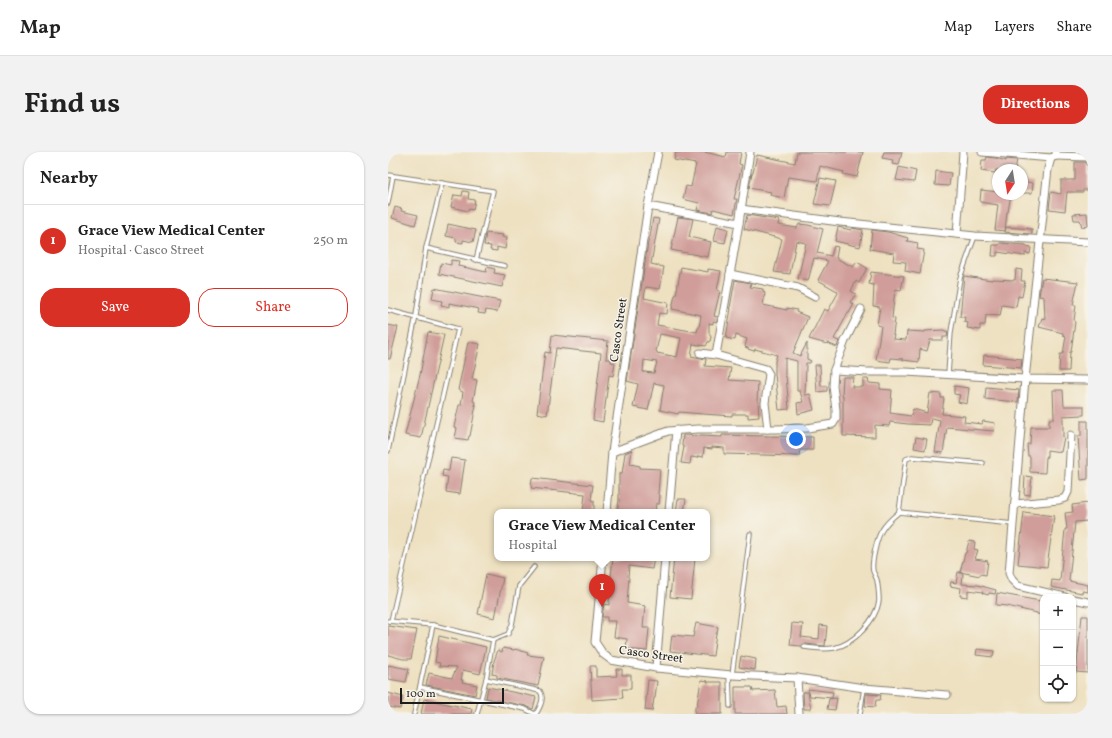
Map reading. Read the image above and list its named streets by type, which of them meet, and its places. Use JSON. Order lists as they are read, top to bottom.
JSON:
{
  "streets": {
    "street": ["Casco Street"]
  },
  "scale_bar": "100 m",
  "north": "bottom",
  "page": {
    "header": "Map",
    "nav": ["Map", "Layers", "Share"],
    "title": "Find us",
    "buttons": [
      "Directions",
      ["Save", "Share"]
    ],
    "heading": "Nearby",
    "list": [
      {
        "mark": "1",
        "name": "Grace View Medical Center",
        "note": "Hospital · Casco Street",
        "value": "250 m"
      }
    ],
    "popup": ["Grace View Medical Center", "Hospital"],
    "pins": "1",
    "map_buttons": ["+", "−"],
    "scale": "100 m"
  }
}
